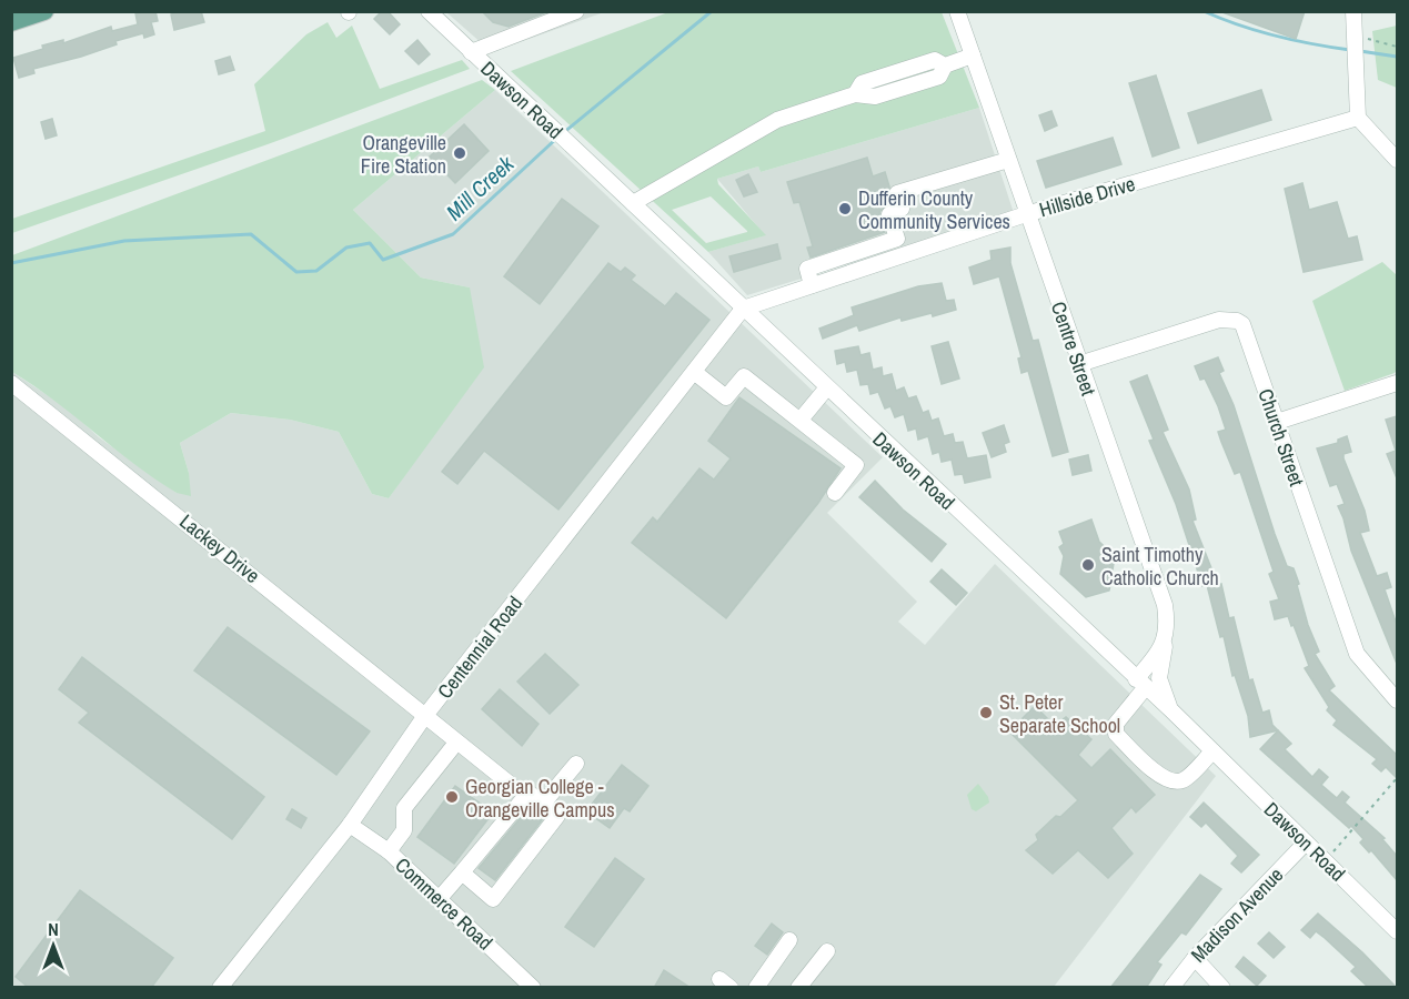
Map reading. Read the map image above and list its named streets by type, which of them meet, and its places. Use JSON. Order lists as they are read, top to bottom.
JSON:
{
  "streets": {
    "street": [
      "Dawson Road",
      "Hillside Drive",
      "Centre Street",
      "Church Street",
      "Lackey Drive",
      "Centennial Road",
      "Commerce Road",
      "Madison Avenue"
    ]
  },
  "crossings": [
    ["Dawson Road", "Hillside Drive"],
    ["Dawson Road", "Centre Street"],
    ["Dawson Road", "Centennial Road"],
    ["Dawson Road", "Madison Avenue"],
    ["Hillside Drive", "Centre Street"],
    ["Hillside Drive", "Centennial Road"],
    ["Centre Street", "Church Street"],
    ["Lackey Drive", "Centennial Road"],
    ["Centennial Road", "Commerce Road"]
  ],
  "water": ["Mill Creek"],
  "places": [
    "Orangeville Fire Station",
    "Dufferin County Community Services",
    "Saint Timothy Catholic Church",
    "St. Peter Separate School",
    "Georgian College - Orangeville Campus"
  ],
  "north": "top"
}
